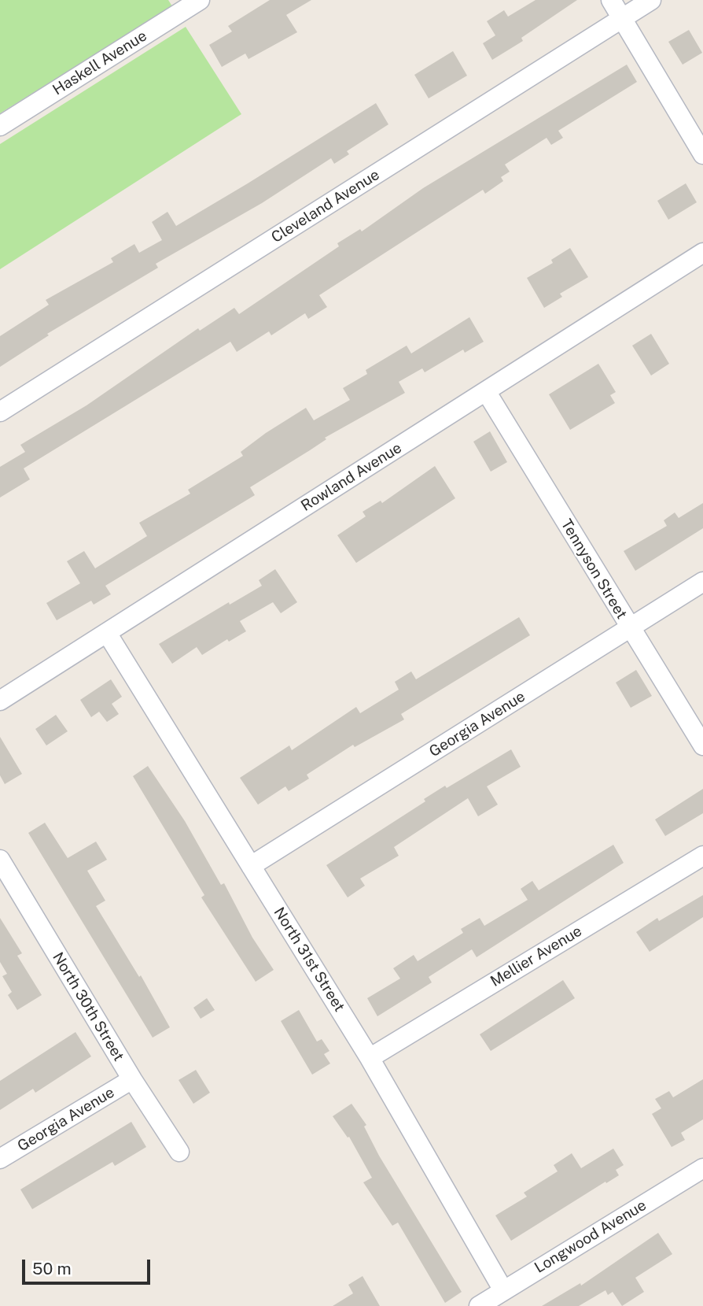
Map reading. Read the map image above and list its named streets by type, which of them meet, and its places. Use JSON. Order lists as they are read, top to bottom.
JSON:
{
  "streets": {
    "street": [
      "Haskell Avenue",
      "Cleveland Avenue",
      "Rowland Avenue",
      "Tennyson Street",
      "Georgia Avenue",
      "Mellier Avenue",
      "North 31st Street",
      "North 30th Street",
      "Longwood Avenue"
    ]
  },
  "crossings": [
    ["Rowland Avenue", "Tennyson Street"],
    ["Rowland Avenue", "North 31st Street"],
    ["Tennyson Street", "Georgia Avenue"],
    ["Georgia Avenue", "North 31st Street"],
    ["Georgia Avenue", "North 30th Street"],
    ["Mellier Avenue", "North 31st Street"],
    ["North 31st Street", "Longwood Avenue"]
  ],
  "scale_bar": "50 m"
}
